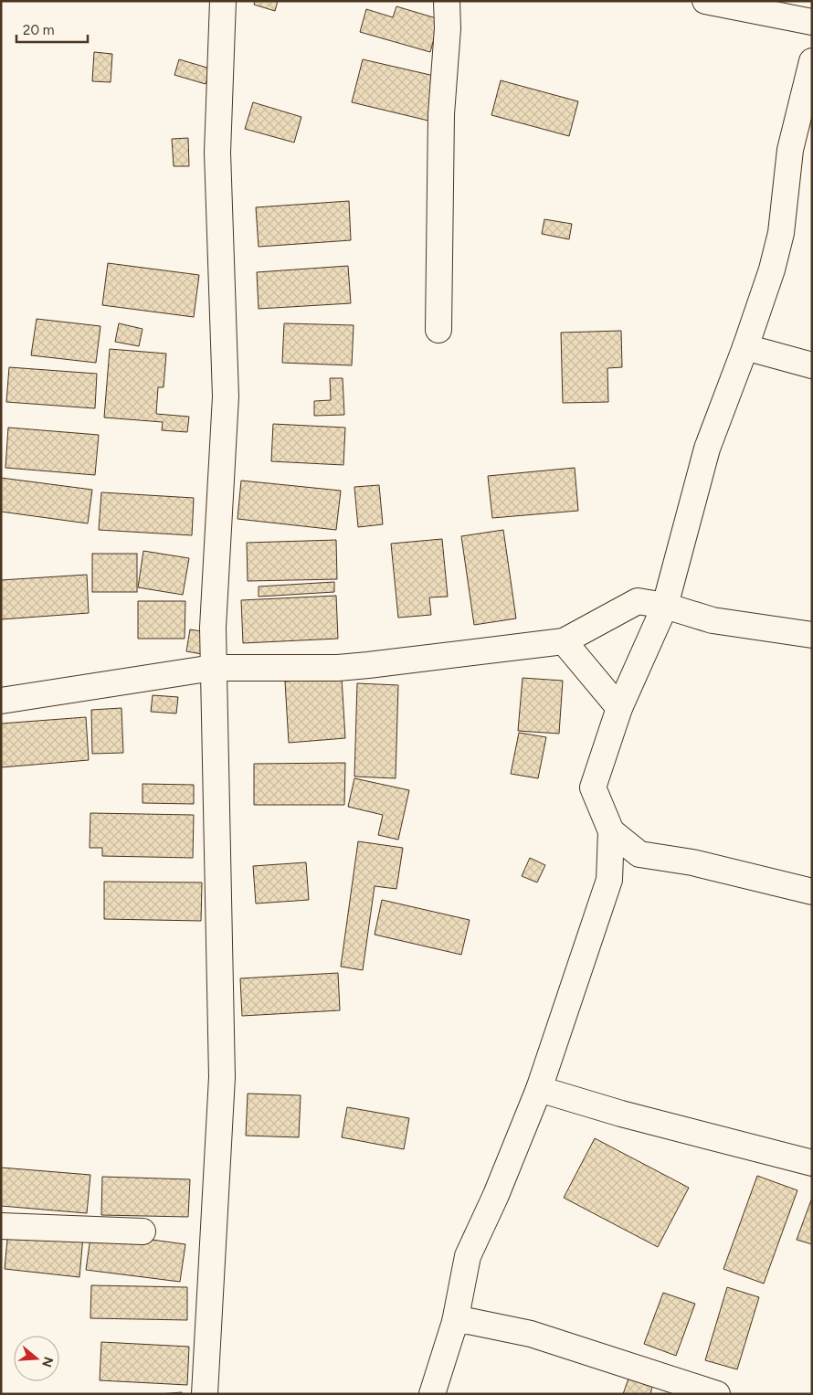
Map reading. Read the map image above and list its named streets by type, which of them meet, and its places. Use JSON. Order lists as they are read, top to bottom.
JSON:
{
  "scale_bar": "20 m",
  "north": "right"
}
